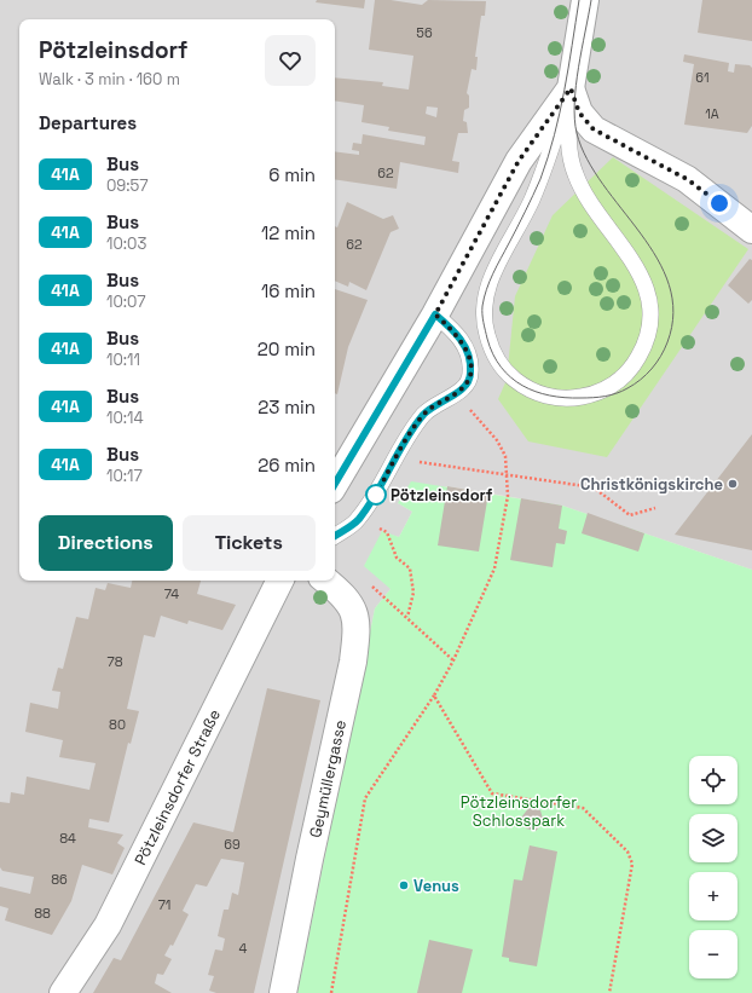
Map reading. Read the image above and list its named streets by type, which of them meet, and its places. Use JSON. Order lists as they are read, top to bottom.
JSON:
{
  "streets": {
    "street": ["Geymüllergasse", "Pötzleinsdorfer Straße"]
  },
  "parks": ["Pötzleinsdorfer Schlosspark"],
  "places": ["Christkönigskirche", "Pötzleinsdorf", "Venus"],
  "lines": ["bus line 41A"],
  "house_numbers": [
    "56",
    "61",
    "1A",
    "62",
    "62",
    "74",
    "78",
    "80",
    "84",
    "69",
    "86",
    "71",
    "88",
    "4"
  ],
  "page": {
    "heading": [
      ["Pötzleinsdorf", "Walk · 3 min · 160 m"],
      "Departures"
    ],
    "list": [
      {
        "mark": "41A",
        "name": "Bus",
        "note": "09:57",
        "value": "6 min"
      },
      {
        "mark": "41A",
        "name": "Bus",
        "note": "10:03",
        "value": "12 min"
      },
      {
        "mark": "41A",
        "name": "Bus",
        "note": "10:07",
        "value": "16 min"
      },
      {
        "mark": "41A",
        "name": "Bus",
        "note": "10:11",
        "value": "20 min"
      },
      {
        "mark": "41A",
        "name": "Bus",
        "note": "10:14",
        "value": "23 min"
      },
      {
        "mark": "41A",
        "name": "Bus",
        "note": "10:17",
        "value": "26 min"
      }
    ],
    "buttons": ["Directions", "Tickets"],
    "map_buttons": ["+", "−"]
  }
}
